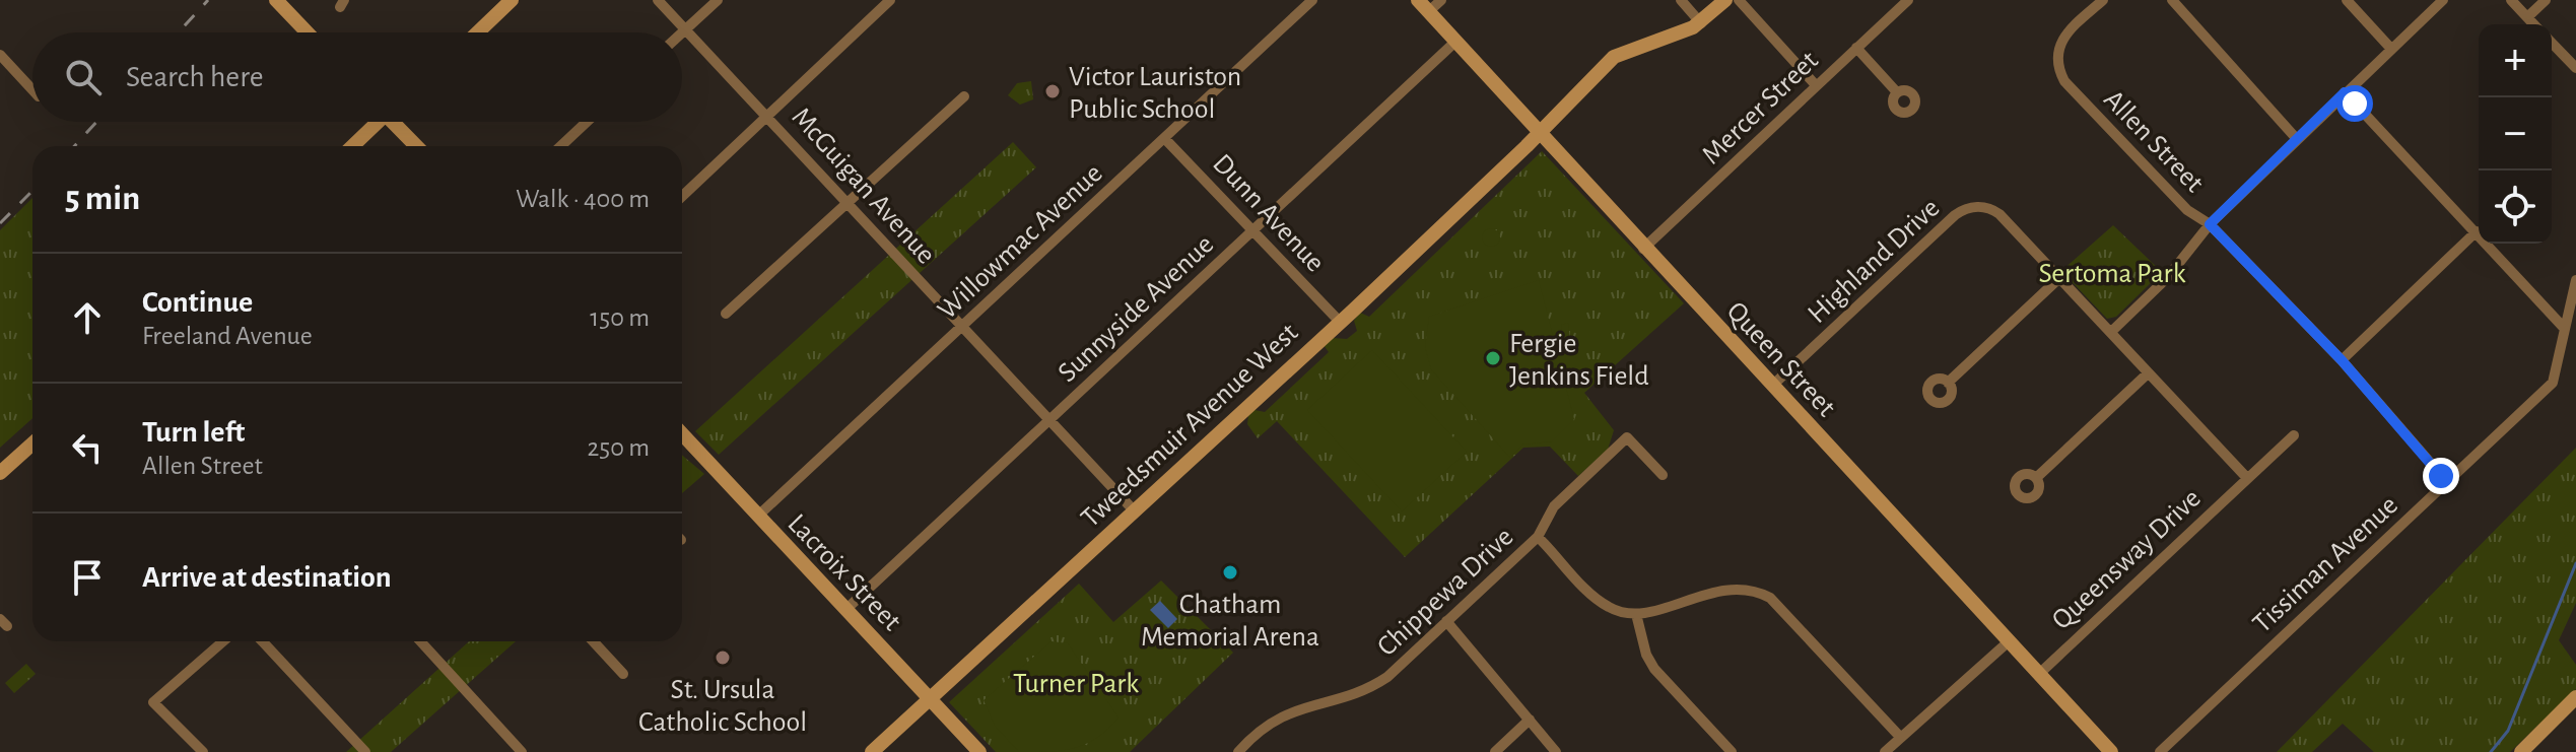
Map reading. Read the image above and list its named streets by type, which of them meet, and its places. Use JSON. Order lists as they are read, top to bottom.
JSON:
{
  "streets": {
    "street": [
      "Mercer Street",
      "Allen Street",
      "McGuigan Avenue",
      "Dunn Avenue",
      "Willowmac Avenue",
      "Highland Drive",
      "Sunnyside Avenue",
      "Queen Street",
      "Tweedsmuir Avenue West",
      "Queensway Drive",
      "Tissiman Avenue",
      "Lacroix Street",
      "Chippewa Drive"
    ]
  },
  "crossings": [
    ["Mercer Street", "Queen Street"],
    ["Allen Street", "Tissiman Avenue"],
    ["McGuigan Avenue", "Willowmac Avenue"],
    ["McGuigan Avenue", "Sunnyside Avenue"],
    ["McGuigan Avenue", "Tweedsmuir Avenue West"],
    ["Dunn Avenue", "Willowmac Avenue"],
    ["Dunn Avenue", "Sunnyside Avenue"],
    ["Dunn Avenue", "Tweedsmuir Avenue West"],
    ["Willowmac Avenue", "Lacroix Street"],
    ["Highland Drive", "Queen Street"],
    ["Highland Drive", "Queensway Drive"],
    ["Sunnyside Avenue", "Queen Street"],
    ["Sunnyside Avenue", "Lacroix Street"],
    ["Queen Street", "Tweedsmuir Avenue West"],
    ["Queen Street", "Queensway Drive"],
    ["Tweedsmuir Avenue West", "Lacroix Street"]
  ],
  "parks": ["Sertoma Park", "Turner Park"],
  "places": [
    "Victor Lauriston Public School",
    "Fergie Jenkins Field",
    "Chatham Memorial Arena",
    "St. Ursula Catholic School"
  ],
  "page": {
    "map_buttons": ["+", "−"],
    "search": "Search here",
    "heading": ["5 min", "Walk · 400 m"],
    "list": [
      ["Continue", "Freeland Avenue", "150 m"],
      ["Turn left", "Allen Street", "250 m"],
      "Arrive at destination"
    ]
  }
}
